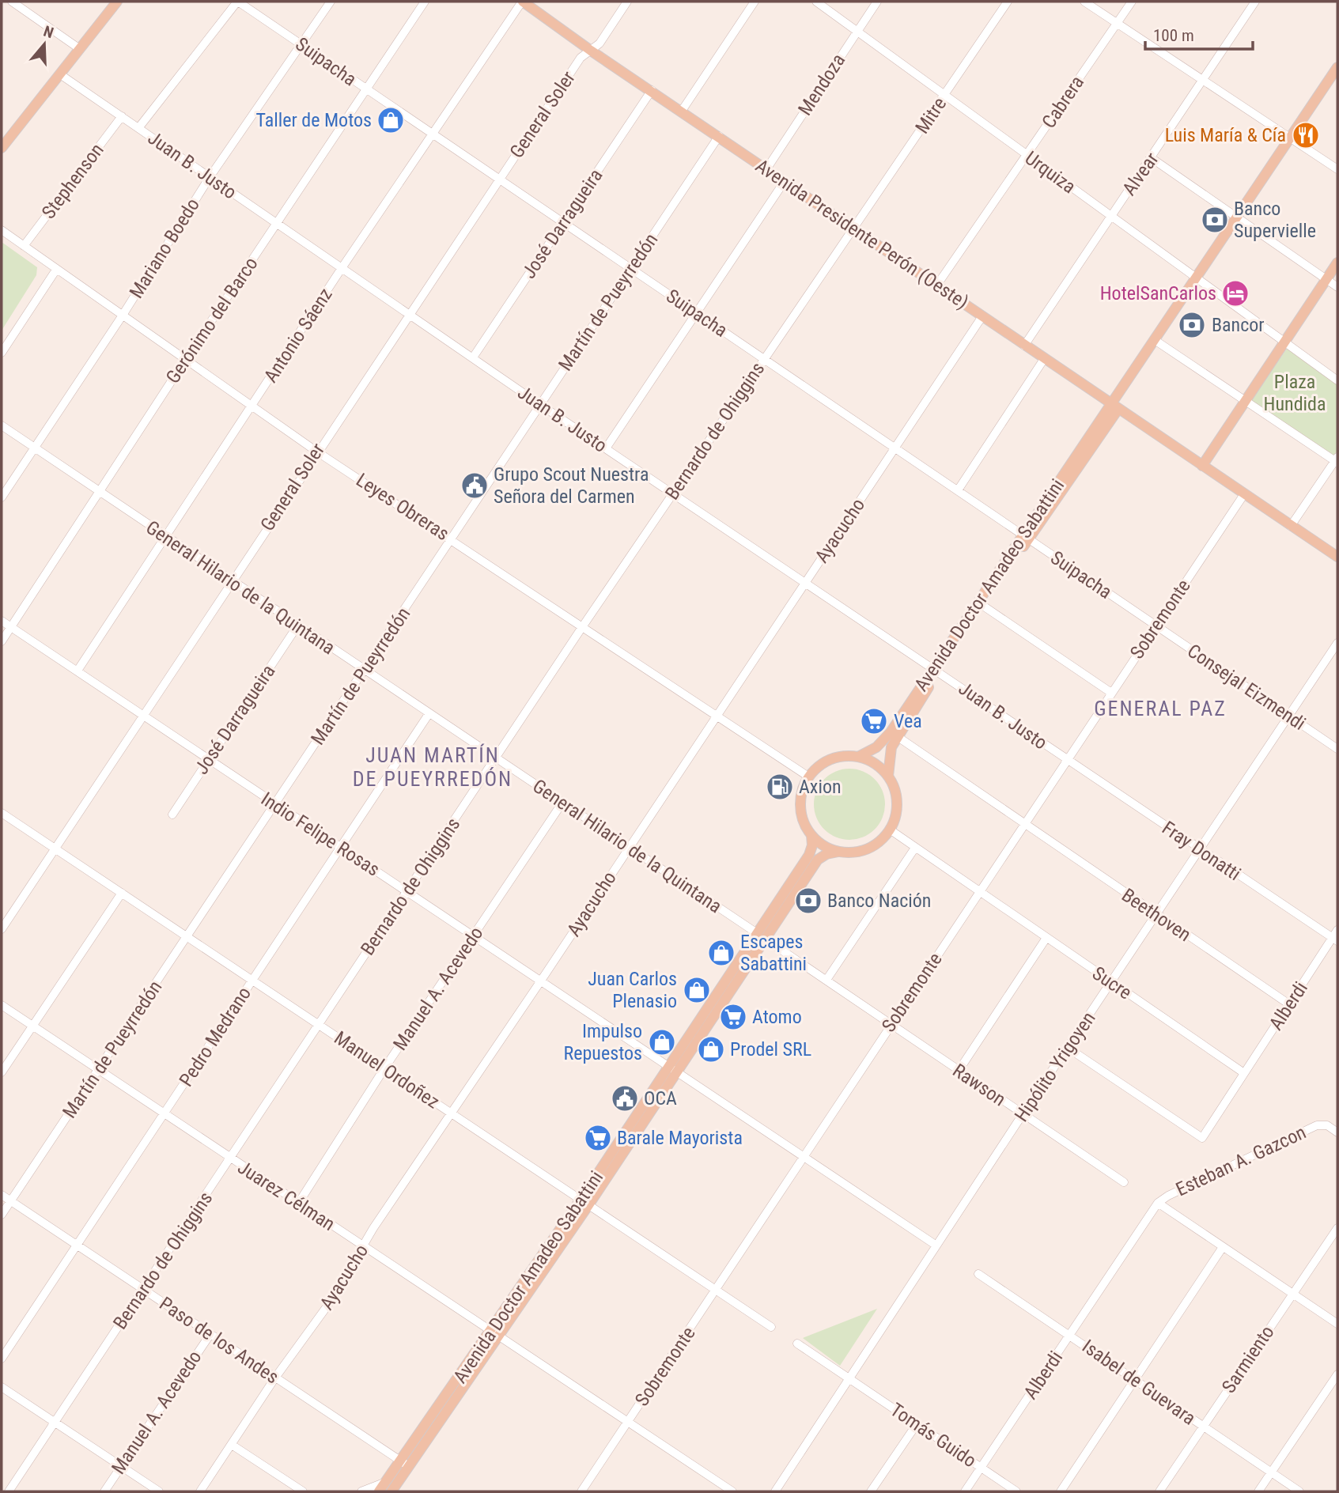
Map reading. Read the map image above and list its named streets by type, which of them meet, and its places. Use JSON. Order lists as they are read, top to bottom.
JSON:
{
  "streets": {
    "main road": ["Avenida Presidente Perón (Oeste)", "Avenida Doctor Amadeo Sabattini"],
    "street": [
      "Suipacha",
      "Mendoza",
      "Cabrera",
      "General Soler",
      "Mitre",
      "Juan B. Justo",
      "Urquiza",
      "Alvear",
      "Stephenson",
      "José Darragueira",
      "Mariano Boedo",
      "Martín de Pueyrredón",
      "Gerónimo del Barco",
      "Antonio Sáenz",
      "Bernardo de Ohiggins",
      "Leyes Obreras",
      "Ayacucho",
      "General Hilario de la Quintana",
      "Sobremonte",
      "Consejal Eizmendi",
      "Indio Felipe Rosas",
      "Fray Donatti",
      "Beethoven",
      "Sucre",
      "Manuel A. Acevedo",
      "Alberdi",
      "Pedro Medrano",
      "Hipólito Yrigoyen",
      "Manuel Ordoñez",
      "Rawson",
      "Esteban A. Gazcon",
      "Juarez Célman",
      "Paso de los Andes",
      "Sarmiento",
      "Isabel de Guevara",
      "Tomás Guido"
    ]
  },
  "crossings": [
    ["Suipacha", "General Soler"],
    ["Suipacha", "José Darragueira"],
    ["Suipacha", "Mariano Boedo"],
    ["Suipacha", "Martín de Pueyrredón"],
    ["Suipacha", "Gerónimo del Barco"],
    ["Suipacha", "Antonio Sáenz"],
    ["Suipacha", "Bernardo de Ohiggins"],
    ["Suipacha", "Ayacucho"],
    ["Suipacha", "Avenida Doctor Amadeo Sabattini"],
    ["Suipacha", "Sobremonte"],
    ["Suipacha", "Consejal Eizmendi"],
    ["Mendoza", "Urquiza"],
    ["Mendoza", "Avenida Presidente Perón (Oeste)"],
    ["Cabrera", "Urquiza"],
    ["Cabrera", "Avenida Presidente Perón (Oeste)"],
    ["General Soler", "Juan B. Justo"],
    ["General Soler", "Avenida Presidente Perón (Oeste)"],
    ["General Soler", "Leyes Obreras"],
    ["General Soler", "General Hilario de la Quintana"],
    ["General Soler", "Indio Felipe Rosas"],
    ["General Soler", "Manuel Ordoñez"],
    ["Mitre", "Urquiza"],
    ["Mitre", "Avenida Presidente Perón (Oeste)"],
    ["Mitre", "Bernardo de Ohiggins"],
    ["Juan B. Justo", "Stephenson"],
    ["Juan B. Justo", "José Darragueira"],
    ["Juan B. Justo", "Mariano Boedo"],
    ["Juan B. Justo", "Martín de Pueyrredón"],
    ["Juan B. Justo", "Gerónimo del Barco"],
    ["Juan B. Justo", "Antonio Sáenz"],
    ["Juan B. Justo", "Bernardo de Ohiggins"],
    ["Juan B. Justo", "Ayacucho"],
    ["Juan B. Justo", "Avenida Doctor Amadeo Sabattini"],
    ["Juan B. Justo", "Sobremonte"],
    ["Juan B. Justo", "Fray Donatti"],
    ["Urquiza", "Alvear"],
    ["Urquiza", "Avenida Doctor Amadeo Sabattini"],
    ["Alvear", "Avenida Presidente Perón (Oeste)"],
    ["Stephenson", "Leyes Obreras"],
    ["José Darragueira", "Avenida Presidente Perón (Oeste)"],
    ["José Darragueira", "General Hilario de la Quintana"],
    ["José Darragueira", "Indio Felipe Rosas"],
    ["Avenida Presidente Perón (Oeste)", "Martín de Pueyrredón"],
    ["Avenida Presidente Perón (Oeste)", "Antonio Sáenz"],
    ["Avenida Presidente Perón (Oeste)", "Bernardo de Ohiggins"],
    ["Avenida Presidente Perón (Oeste)", "Ayacucho"],
    ["Avenida Presidente Perón (Oeste)", "Avenida Doctor Amadeo Sabattini"],
    ["Avenida Presidente Perón (Oeste)", "Sobremonte"],
    ["Mariano Boedo", "Leyes Obreras"],
    ["Mariano Boedo", "General Hilario de la Quintana"],
    ["Martín de Pueyrredón", "Leyes Obreras"],
    ["Martín de Pueyrredón", "General Hilario de la Quintana"],
    ["Martín de Pueyrredón", "Indio Felipe Rosas"],
    ["Martín de Pueyrredón", "Manuel Ordoñez"],
    ["Martín de Pueyrredón", "Juarez Célman"],
    ["Martín de Pueyrredón", "Paso de los Andes"],
    ["Gerónimo del Barco", "Leyes Obreras"],
    ["Gerónimo del Barco", "General Hilario de la Quintana"],
    ["Gerónimo del Barco", "Indio Felipe Rosas"],
    ["Antonio Sáenz", "Leyes Obreras"],
    ["Antonio Sáenz", "General Hilario de la Quintana"],
    ["Antonio Sáenz", "Indio Felipe Rosas"],
    ["Bernardo de Ohiggins", "Leyes Obreras"],
    ["Bernardo de Ohiggins", "General Hilario de la Quintana"],
    ["Bernardo de Ohiggins", "Indio Felipe Rosas"],
    ["Bernardo de Ohiggins", "Manuel Ordoñez"],
    ["Bernardo de Ohiggins", "Juarez Célman"],
    ["Bernardo de Ohiggins", "Paso de los Andes"],
    ["Leyes Obreras", "Ayacucho"],
    ["Leyes Obreras", "Avenida Doctor Amadeo Sabattini"],
    ["Ayacucho", "General Hilario de la Quintana"],
    ["Ayacucho", "Indio Felipe Rosas"],
    ["Ayacucho", "Manuel Ordoñez"],
    ["Ayacucho", "Juarez Célman"],
    ["Ayacucho", "Paso de los Andes"],
    ["Avenida Doctor Amadeo Sabattini", "General Hilario de la Quintana"],
    ["Avenida Doctor Amadeo Sabattini", "Indio Felipe Rosas"],
    ["Avenida Doctor Amadeo Sabattini", "Beethoven"],
    ["Avenida Doctor Amadeo Sabattini", "Manuel Ordoñez"],
    ["Avenida Doctor Amadeo Sabattini", "Juarez Célman"],
    ["Avenida Doctor Amadeo Sabattini", "Paso de los Andes"],
    ["General Hilario de la Quintana", "Sobremonte"],
    ["General Hilario de la Quintana", "Manuel A. Acevedo"],
    ["General Hilario de la Quintana", "Pedro Medrano"],
    ["General Hilario de la Quintana", "Rawson"],
    ["Sobremonte", "Consejal Eizmendi"],
    ["Sobremonte", "Indio Felipe Rosas"],
    ["Sobremonte", "Fray Donatti"],
    ["Sobremonte", "Beethoven"],
    ["Sobremonte", "Sucre"],
    ["Sobremonte", "Manuel Ordoñez"],
    ["Sobremonte", "Rawson"],
    ["Sobremonte", "Juarez Célman"],
    ["Consejal Eizmendi", "Hipólito Yrigoyen"],
    ["Indio Felipe Rosas", "Manuel A. Acevedo"],
    ["Indio Felipe Rosas", "Pedro Medrano"],
    ["Fray Donatti", "Alberdi"],
    ["Fray Donatti", "Hipólito Yrigoyen"],
    ["Beethoven", "Alberdi"],
    ["Beethoven", "Hipólito Yrigoyen"],
    ["Sucre", "Alberdi"],
    ["Sucre", "Hipólito Yrigoyen"],
    ["Manuel A. Acevedo", "Manuel Ordoñez"],
    ["Manuel A. Acevedo", "Juarez Célman"],
    ["Manuel A. Acevedo", "Paso de los Andes"],
    ["Alberdi", "Hipólito Yrigoyen"],
    ["Alberdi", "Esteban A. Gazcon"],
    ["Alberdi", "Isabel de Guevara"],
    ["Alberdi", "Tomás Guido"],
    ["Pedro Medrano", "Manuel Ordoñez"],
    ["Pedro Medrano", "Juarez Célman"],
    ["Pedro Medrano", "Paso de los Andes"],
    ["Hipólito Yrigoyen", "Rawson"],
    ["Hipólito Yrigoyen", "Tomás Guido"],
    ["Sarmiento", "Isabel de Guevara"]
  ],
  "districts": ["GENERAL PAZ", "JUAN MARTÍN DE PUEYRREDÓN"],
  "parks": ["Plaza Hundida"],
  "places": {
    "shop": [
      "Taller de Motos",
      "Escapes Sabattini",
      "Juan Carlos Plenasio",
      "Impulso Repuestos",
      "Prodel SRL"
    ],
    "restaurant": ["Luis María & Cía"],
    "bank": ["Banco Supervielle", "Bancor", "Banco Nación"],
    "hotel": ["HotelSanCarlos"],
    "public building": ["Grupo Scout Nuestra Señora del Carmen", "OCA"],
    "supermarket": ["Vea", "Atomo", "Barale Mayorista"],
    "fuel station": ["Axion"]
  },
  "scale_bar": "100 m",
  "north": "top"
}
